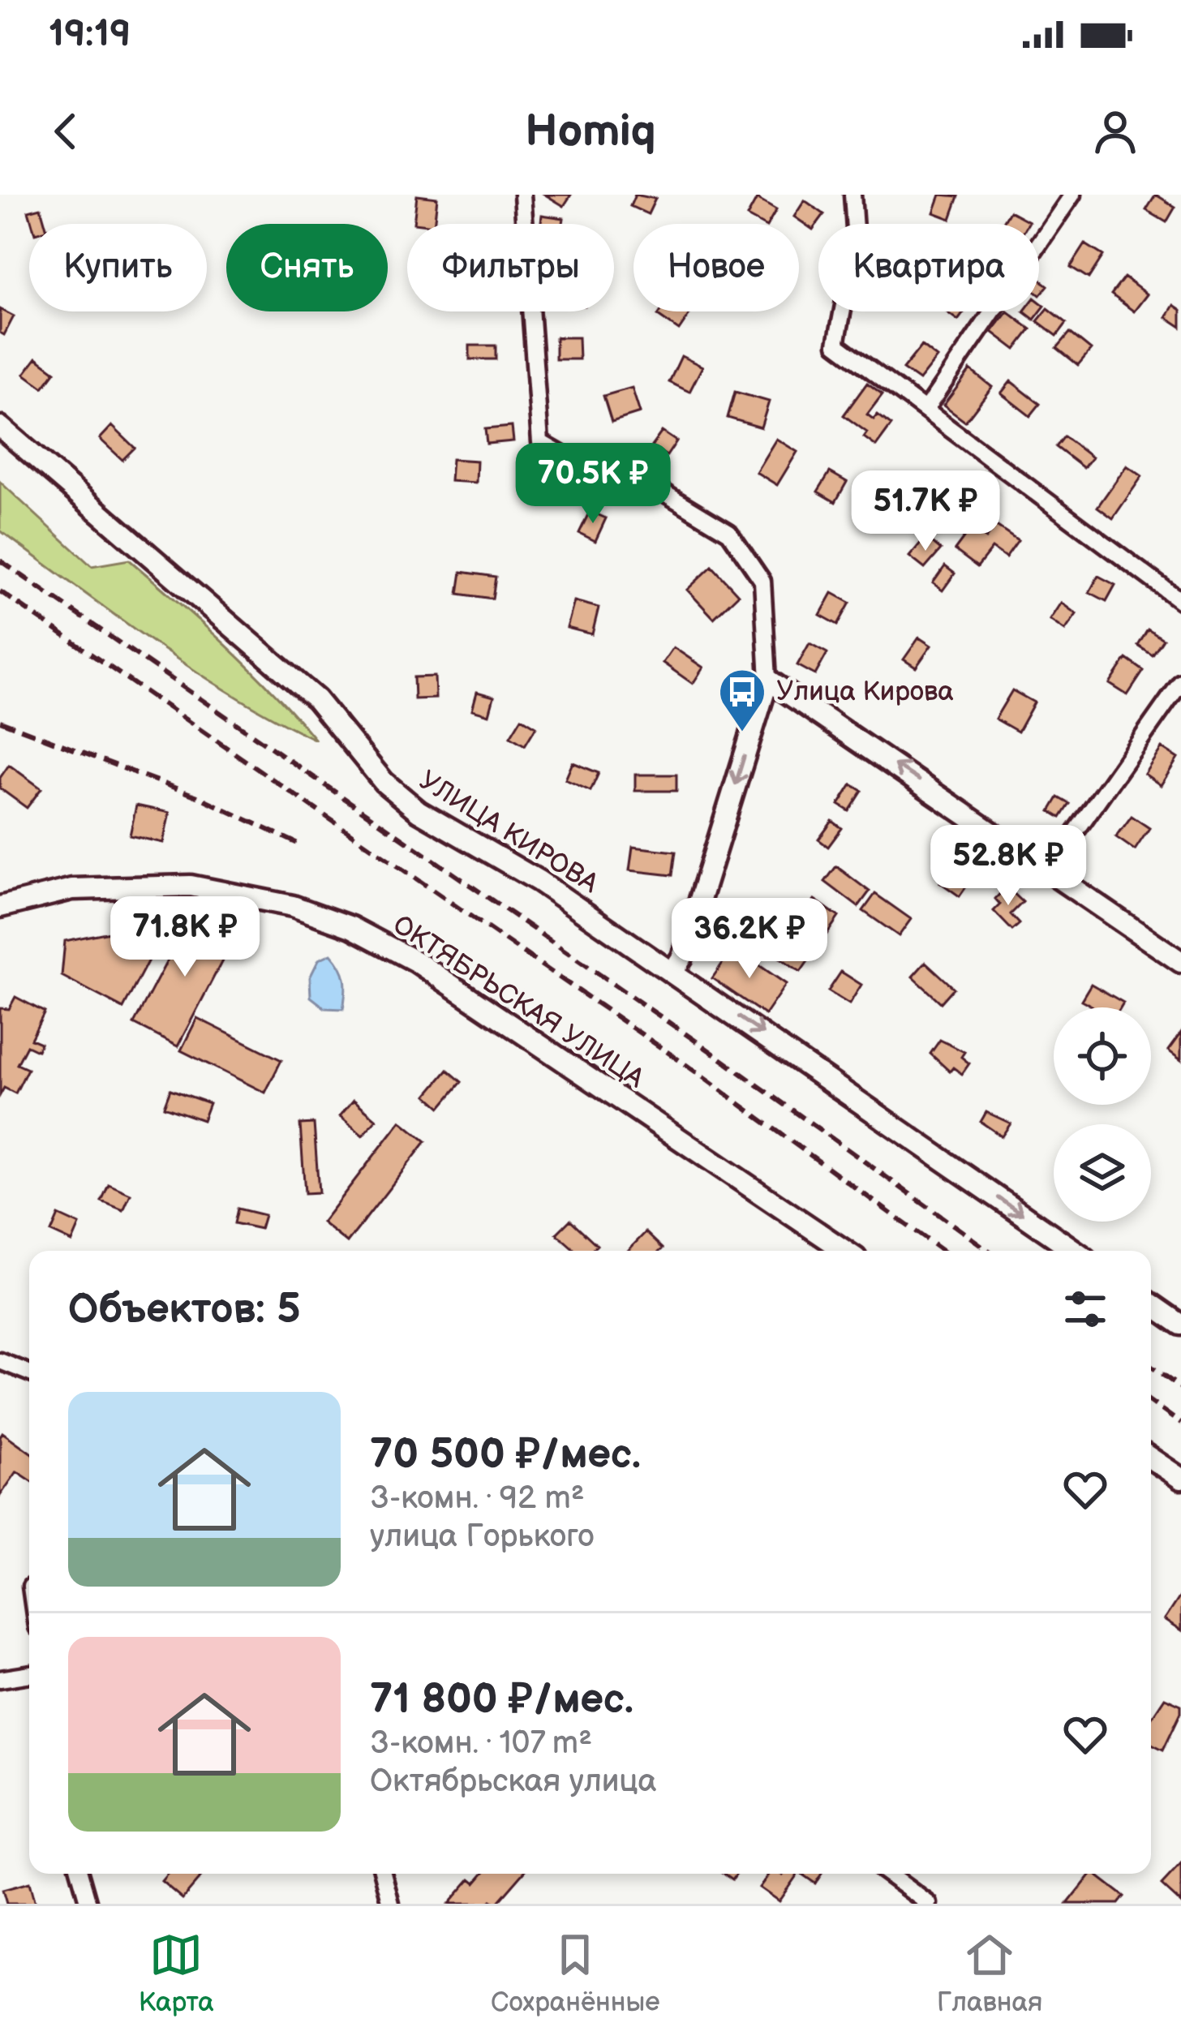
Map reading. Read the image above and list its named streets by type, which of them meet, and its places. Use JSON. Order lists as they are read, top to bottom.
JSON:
{
  "streets": {
    "street": ["УЛИЦА КИРОВА", "ОКТЯБРЬСКАЯ УЛИЦА"]
  },
  "one_way": ["УЛИЦА КИРОВА"],
  "places": {
    "bus stop": ["Улица Кирова"]
  },
  "page": {
    "status": "19:19",
    "header": "Homiq",
    "chip": [
      "Купить",
      "Снять",
      "Фильтры",
      "Новое",
      "Квартира"
    ],
    "price": [
      "70.5K ₽",
      "51.7K ₽",
      "52.8K ₽",
      "71.8K ₽",
      "36.2K ₽"
    ],
    "heading": "Объектов: 5",
    "list": [
      {
        "name": "70 500 ₽/мес.",
        "note": "3-комн. · 92 m² · улица Горького"
      },
      {
        "name": "71 800 ₽/мес.",
        "note": "3-комн. · 107 m² · Октябрьская улица"
      }
    ],
    "tabs": ["Карта", "Сохранённые", "Главная"]
  }
}
